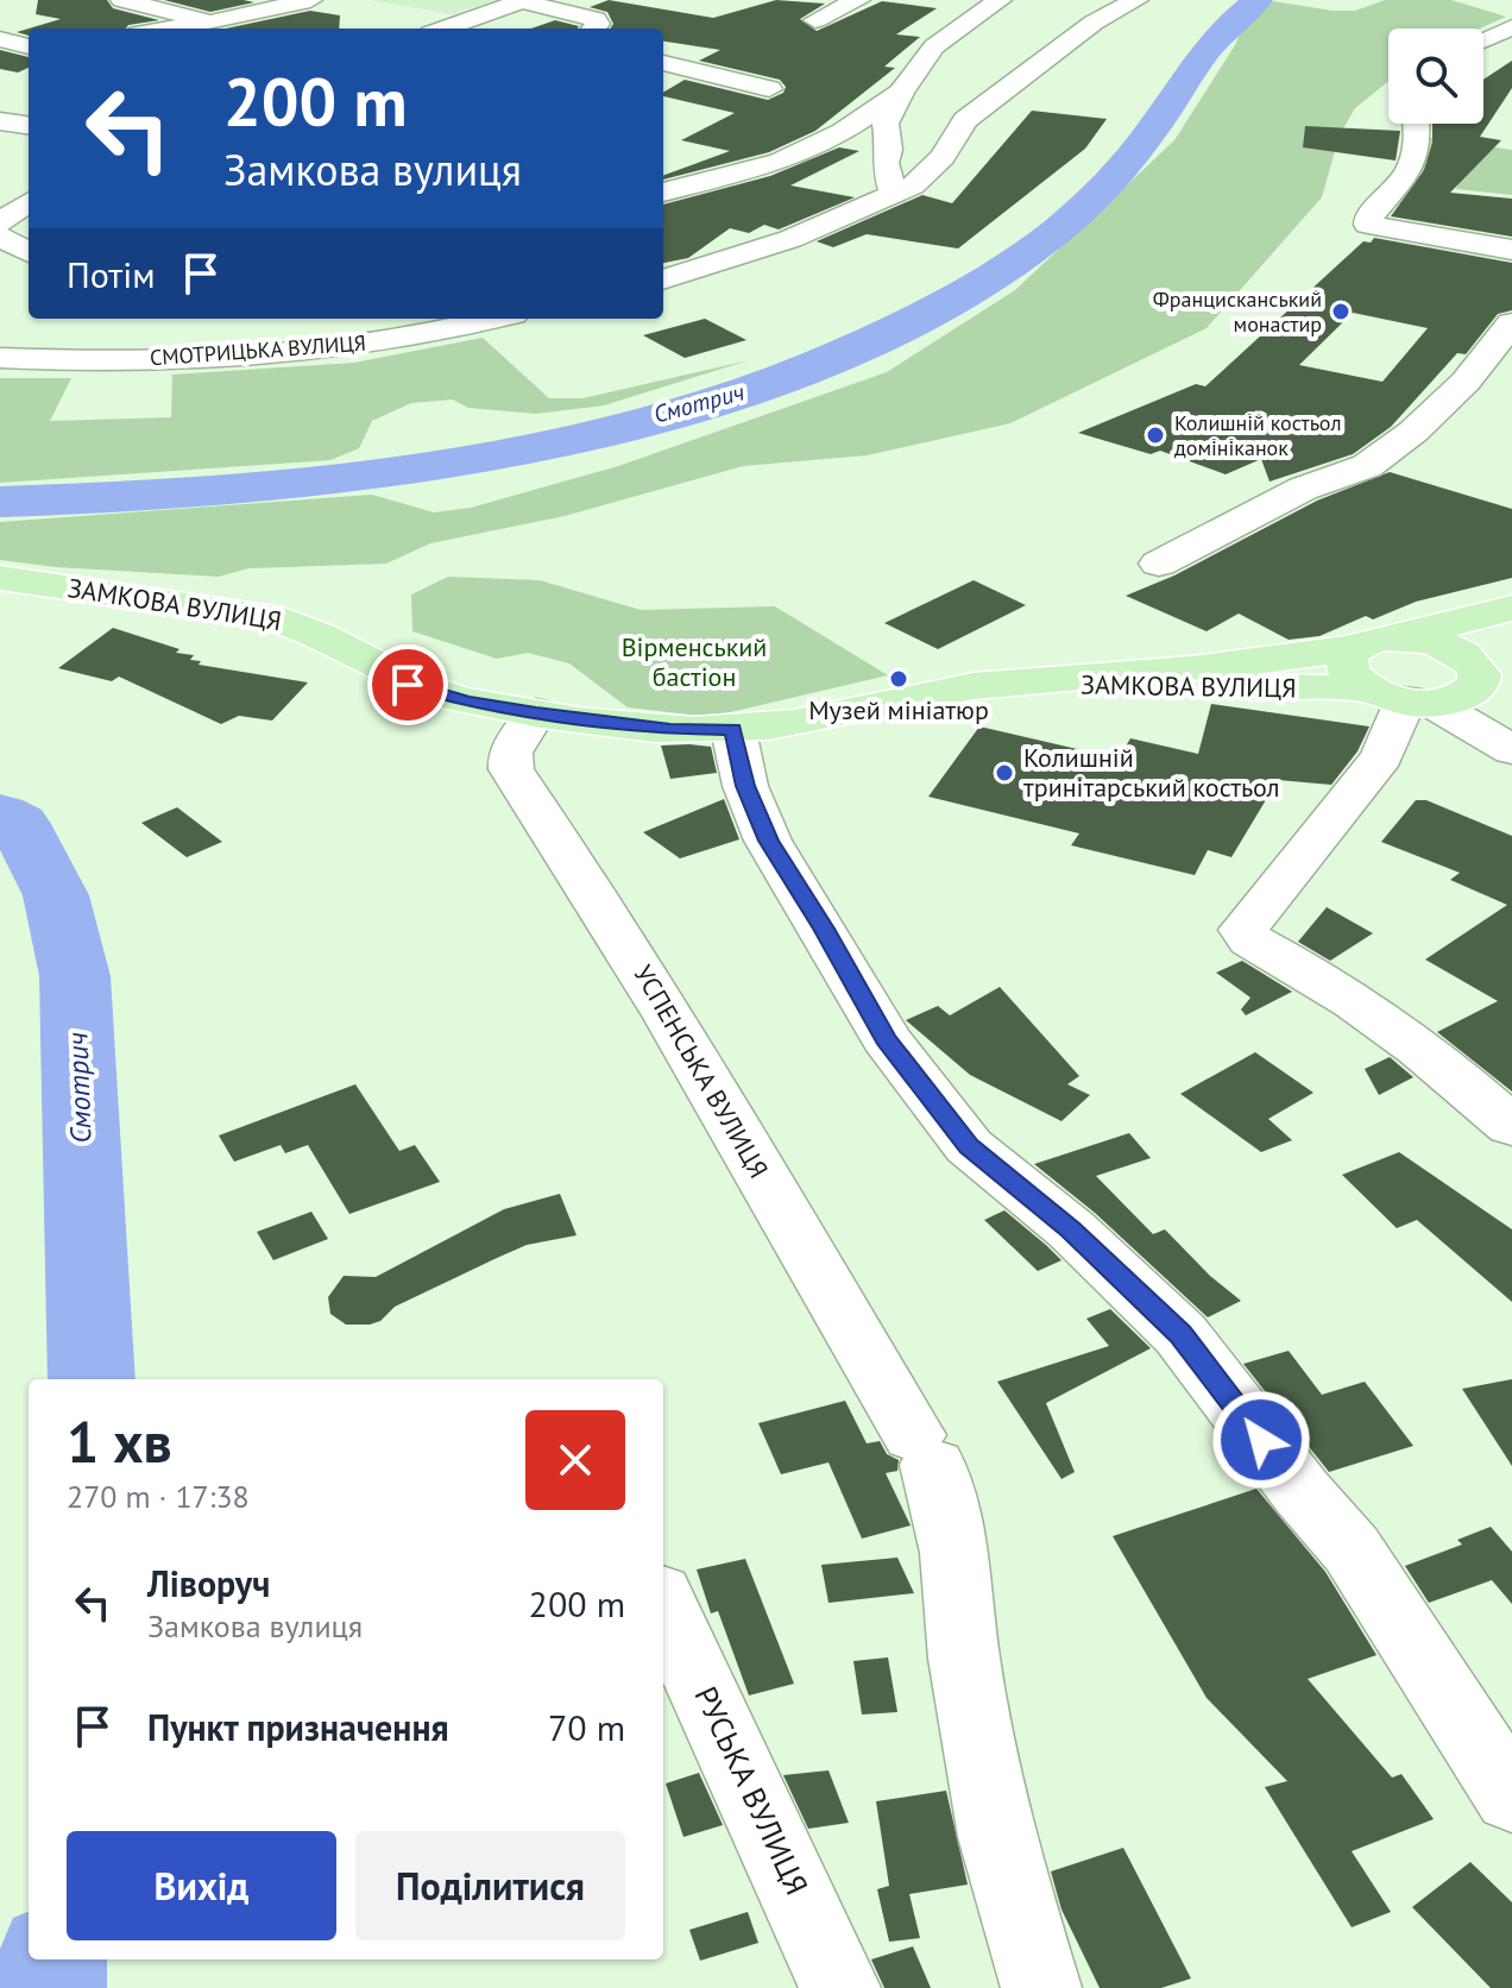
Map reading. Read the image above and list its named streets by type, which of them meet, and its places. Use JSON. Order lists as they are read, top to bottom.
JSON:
{
  "streets": {
    "main road": ["ЗАМКОВА ВУЛИЦЯ"],
    "street": ["СМОТРИЦЬКА ВУЛИЦЯ", "УСПЕНСЬКА ВУЛИЦЯ", "РУСЬКА ВУЛИЦЯ"]
  },
  "crossings": [
    ["ЗАМКОВА ВУЛИЦЯ", "УСПЕНСЬКА ВУЛИЦЯ"]
  ],
  "water": ["Смотрич"],
  "parks": ["Вірменський бастіон"],
  "places": [
    "Францисканський монастир",
    "Колишній костьол домініканок",
    "Музей мініатюр",
    "Колишній тринітарський костьол"
  ],
  "page": {
    "turn": ["200 m", "Замкова вулиця"],
    "then": "Потім",
    "heading": ["1 хв", "270 m · 17:38"],
    "list": [
      {
        "name": "Ліворуч",
        "note": "Замкова вулиця",
        "value": "200 m"
      },
      {
        "name": "Пункт призначення",
        "value": "70 m"
      }
    ],
    "buttons": ["Вихід", "Поділитися"]
  }
}
